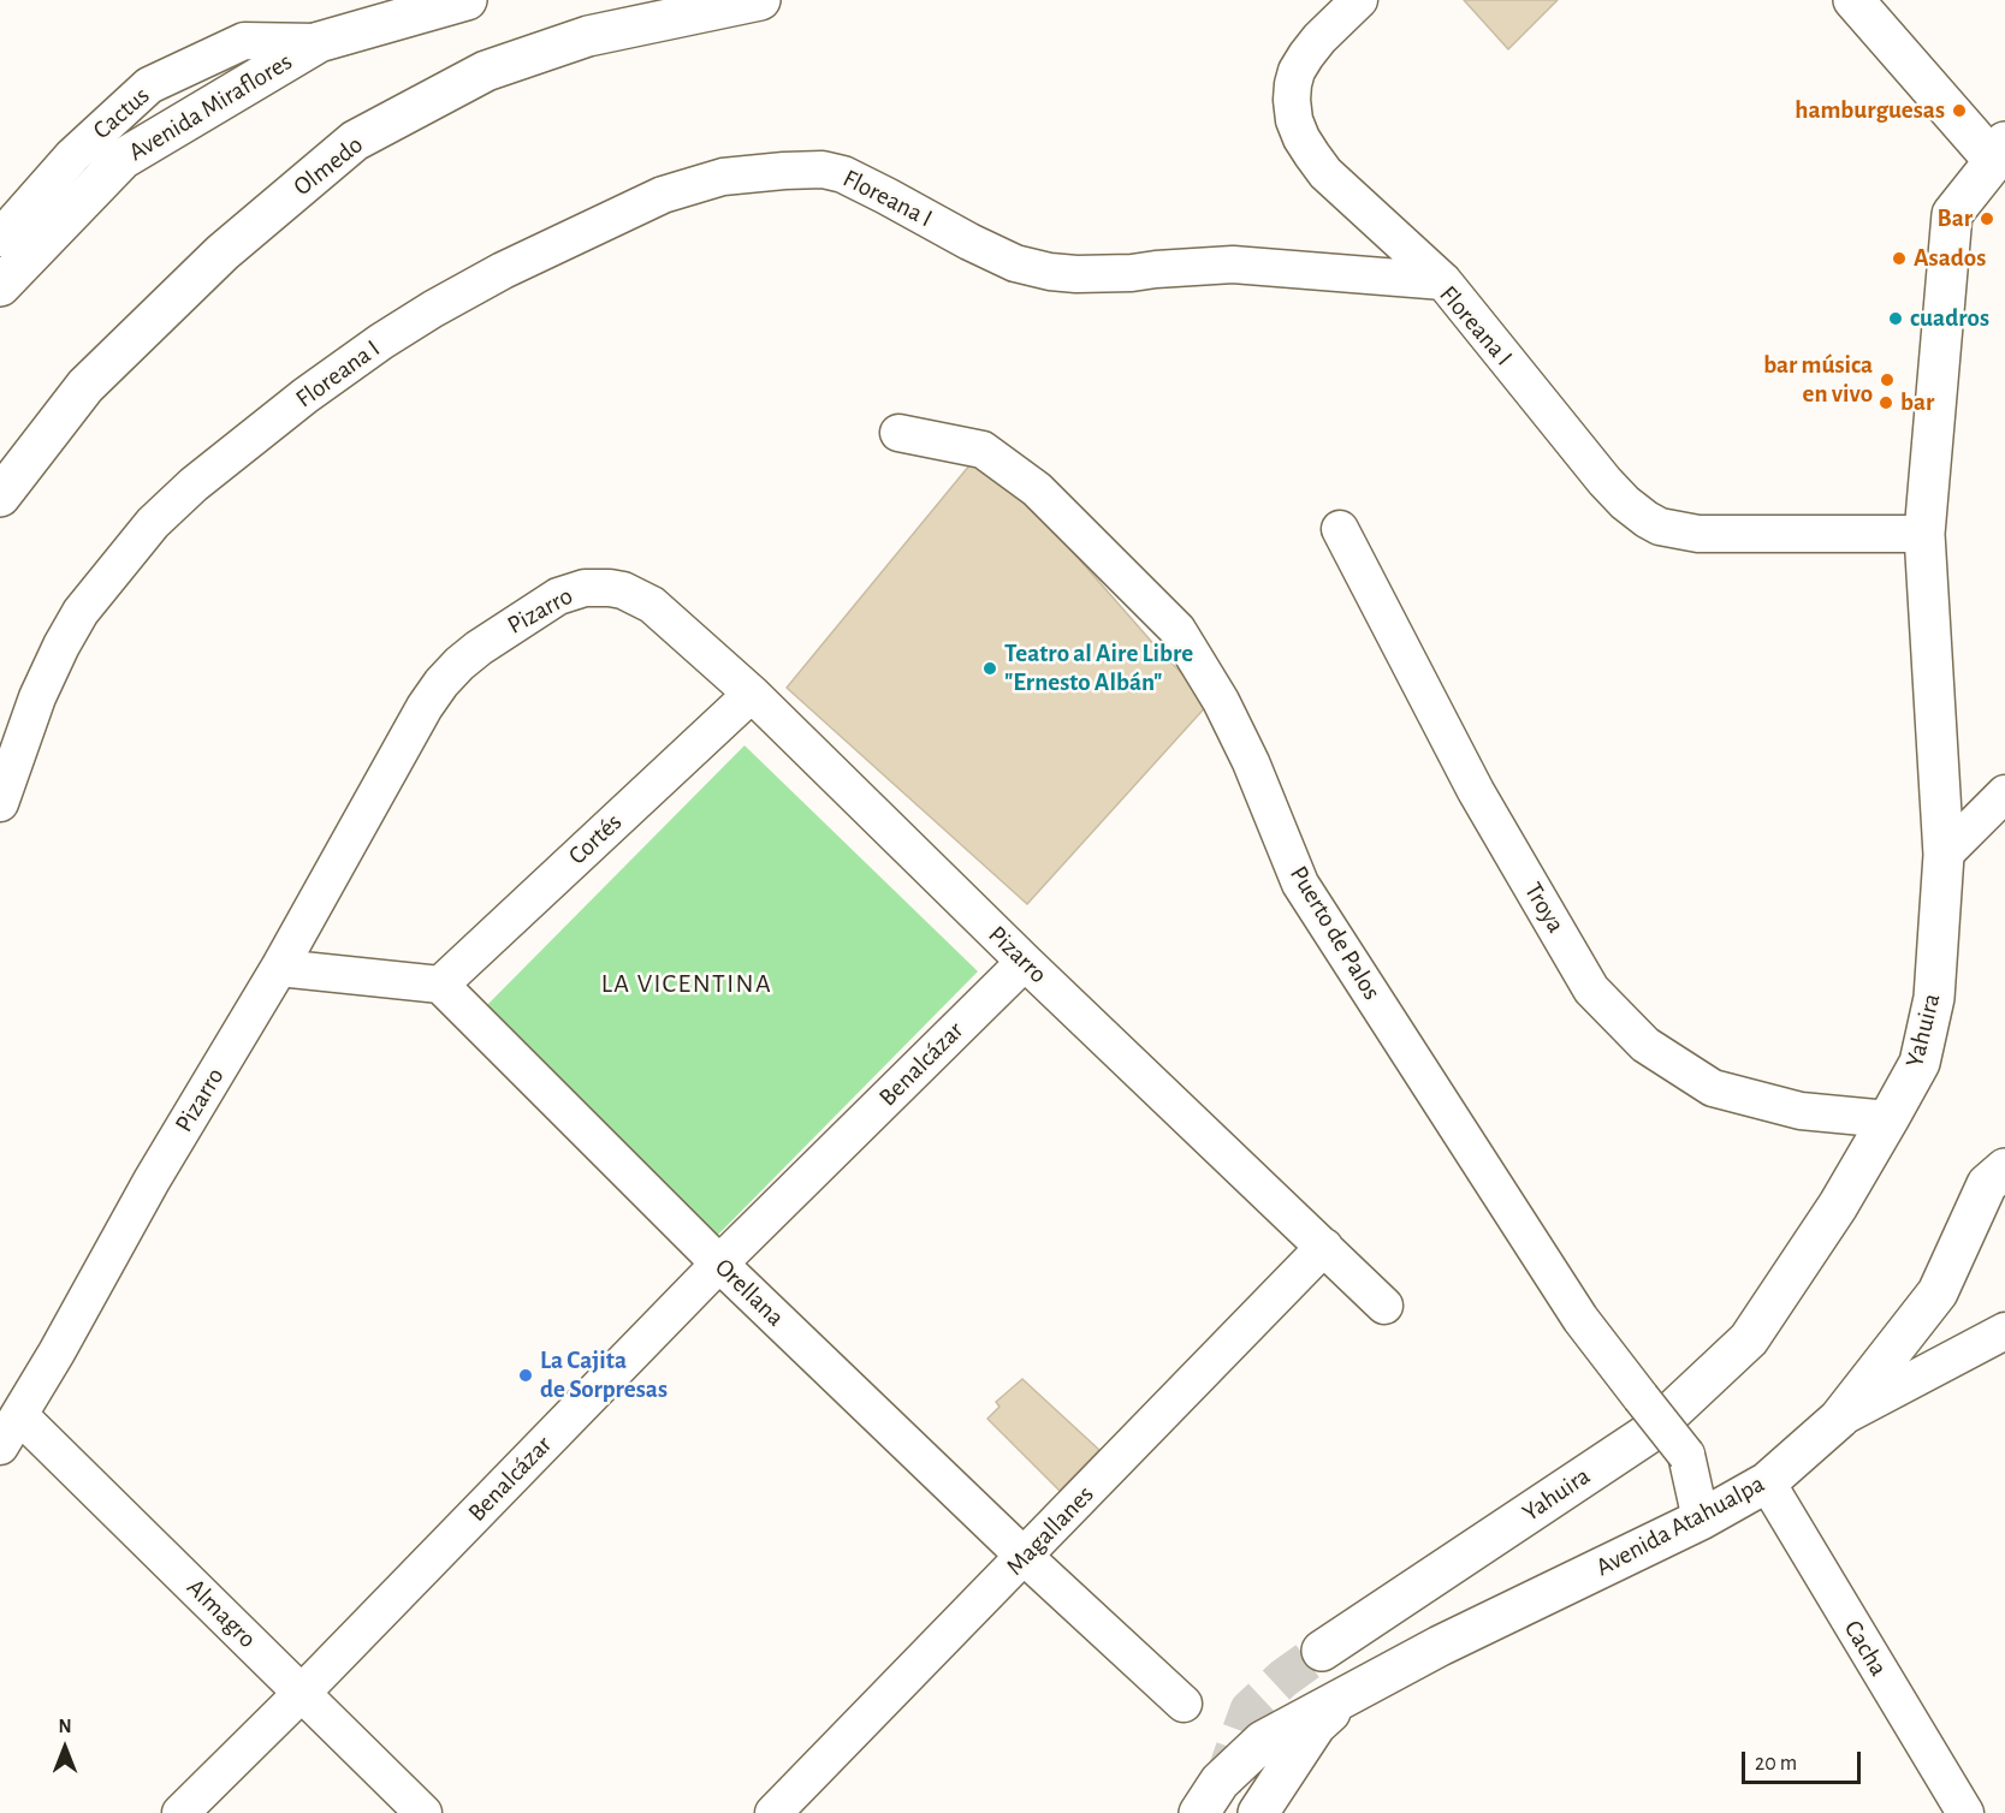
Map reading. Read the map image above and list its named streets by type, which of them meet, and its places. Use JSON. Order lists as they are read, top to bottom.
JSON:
{
  "streets": {
    "main road": [
      "Avenida Miraflores",
      "Olmedo",
      "Yahuira",
      "Avenida Atahualpa"
    ],
    "street": [
      "Cactus",
      "Floreana I",
      "Pizarro",
      "Cortés",
      "Troya",
      "Puerto de Palos",
      "Benalcázar",
      "Orellana",
      "Magallanes",
      "Almagro",
      "Cacha"
    ]
  },
  "crossings": [
    ["Avenida Miraflores", "Cactus"],
    ["Floreana I", "Yahuira"],
    ["Pizarro", "Cortés"],
    ["Pizarro", "Benalcázar"],
    ["Pizarro", "Magallanes"],
    ["Pizarro", "Almagro"],
    ["Cortés", "Orellana"],
    ["Troya", "Yahuira"],
    ["Puerto de Palos", "Avenida Atahualpa"],
    ["Benalcázar", "Orellana"],
    ["Benalcázar", "Almagro"],
    ["Orellana", "Magallanes"],
    ["Avenida Atahualpa", "Cacha"]
  ],
  "districts": ["LA VICENTINA"],
  "places": [
    "hamburguesas",
    "Bar",
    "Asados",
    "cuadros",
    "bar música en vivo",
    "bar",
    "Teatro al Aire Libre \"Ernesto Albán\"",
    "La Cajita de Sorpresas"
  ],
  "scale_bar": "20 m",
  "north": "top"
}
